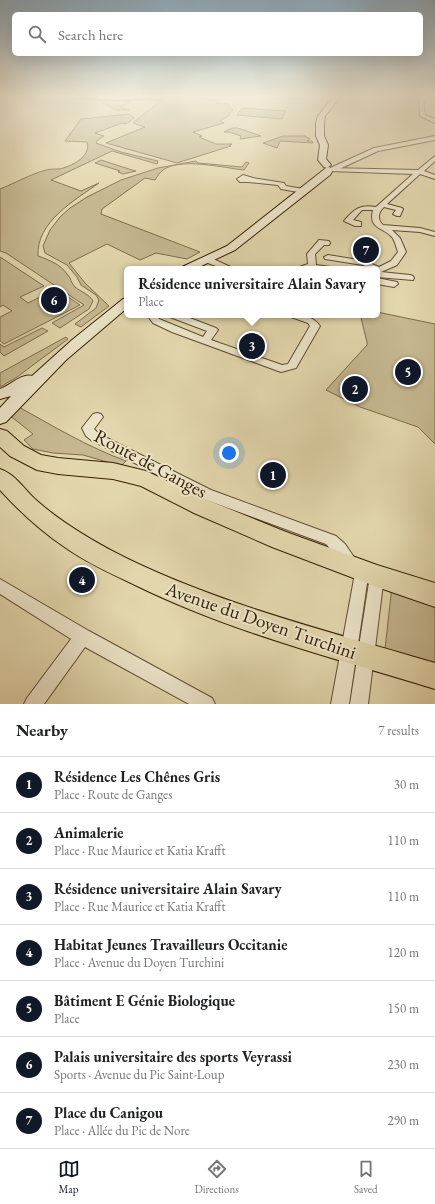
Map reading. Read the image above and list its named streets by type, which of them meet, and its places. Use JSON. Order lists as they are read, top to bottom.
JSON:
{
  "streets": {
    "main road": ["Route de Ganges", "Avenue du Doyen Turchini"]
  },
  "page": {
    "search": "Search here",
    "pins": [
      "7",
      "6",
      "3",
      "5",
      "2",
      "1",
      "4"
    ],
    "popup": ["Résidence universitaire Alain Savary", "Place"],
    "heading": ["Nearby", "7 results"],
    "list": [
      {
        "mark": "1",
        "name": "Résidence Les Chênes Gris",
        "note": "Place · Route de Ganges",
        "value": "30 m"
      },
      {
        "mark": "2",
        "name": "Animalerie",
        "note": "Place · Rue Maurice et Katia Krafft",
        "value": "110 m"
      },
      {
        "mark": "3",
        "name": "Résidence universitaire Alain Savary",
        "note": "Place · Rue Maurice et Katia Krafft",
        "value": "110 m"
      },
      {
        "mark": "4",
        "name": "Habitat Jeunes Travailleurs Occitanie",
        "note": "Place · Avenue du Doyen Turchini",
        "value": "120 m"
      },
      {
        "mark": "5",
        "name": "Bâtiment E Génie Biologique",
        "note": "Place",
        "value": "150 m"
      },
      {
        "mark": "6",
        "name": "Palais universitaire des sports Veyrassi",
        "note": "Sports · Avenue du Pic Saint-Loup",
        "value": "230 m"
      },
      {
        "mark": "7",
        "name": "Place du Canigou",
        "note": "Place · Allée du Pic de Nore",
        "value": "290 m"
      }
    ],
    "nav": ["Map", "Directions", "Saved"]
  }
}
